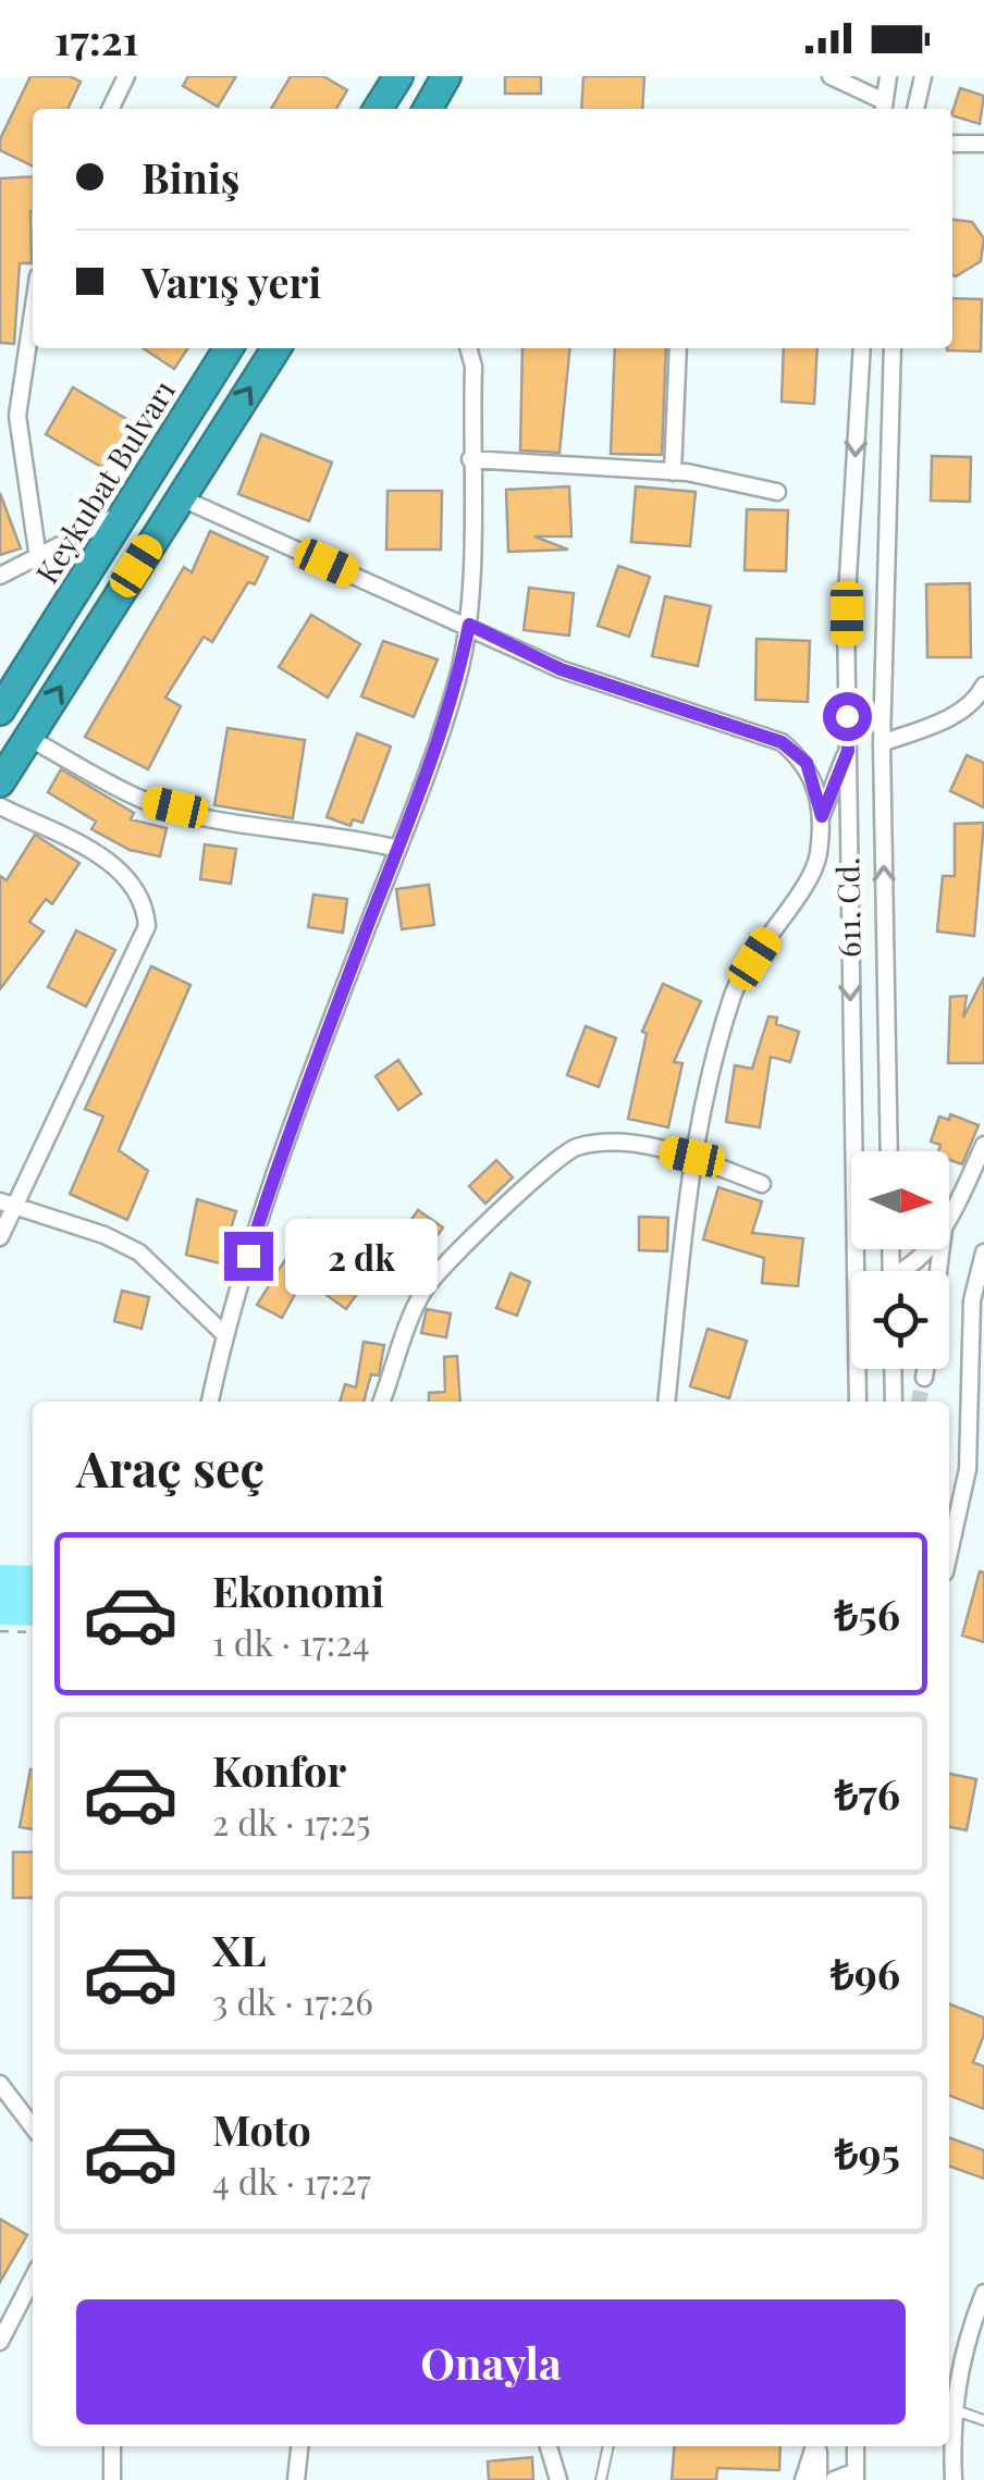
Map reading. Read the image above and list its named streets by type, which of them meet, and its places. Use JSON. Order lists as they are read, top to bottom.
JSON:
{
  "streets": {
    "highway": ["Keykubat Bulvarı"],
    "street": ["611. Cd."]
  },
  "north": "right",
  "page": {
    "status": "17:21",
    "banner": ["Biniş", "Varış yeri"],
    "bubble": "2 dk",
    "heading": "Araç seç",
    "list": [
      {
        "name": "Ekonomi",
        "note": "1 dk · 17:24",
        "value": "₺56"
      },
      {
        "name": "Konfor",
        "note": "2 dk · 17:25",
        "value": "₺76"
      },
      {
        "name": "XL",
        "note": "3 dk · 17:26",
        "value": "₺96"
      },
      {
        "name": "Moto",
        "note": "4 dk · 17:27",
        "value": "₺95"
      }
    ],
    "buttons": "Onayla"
  }
}
